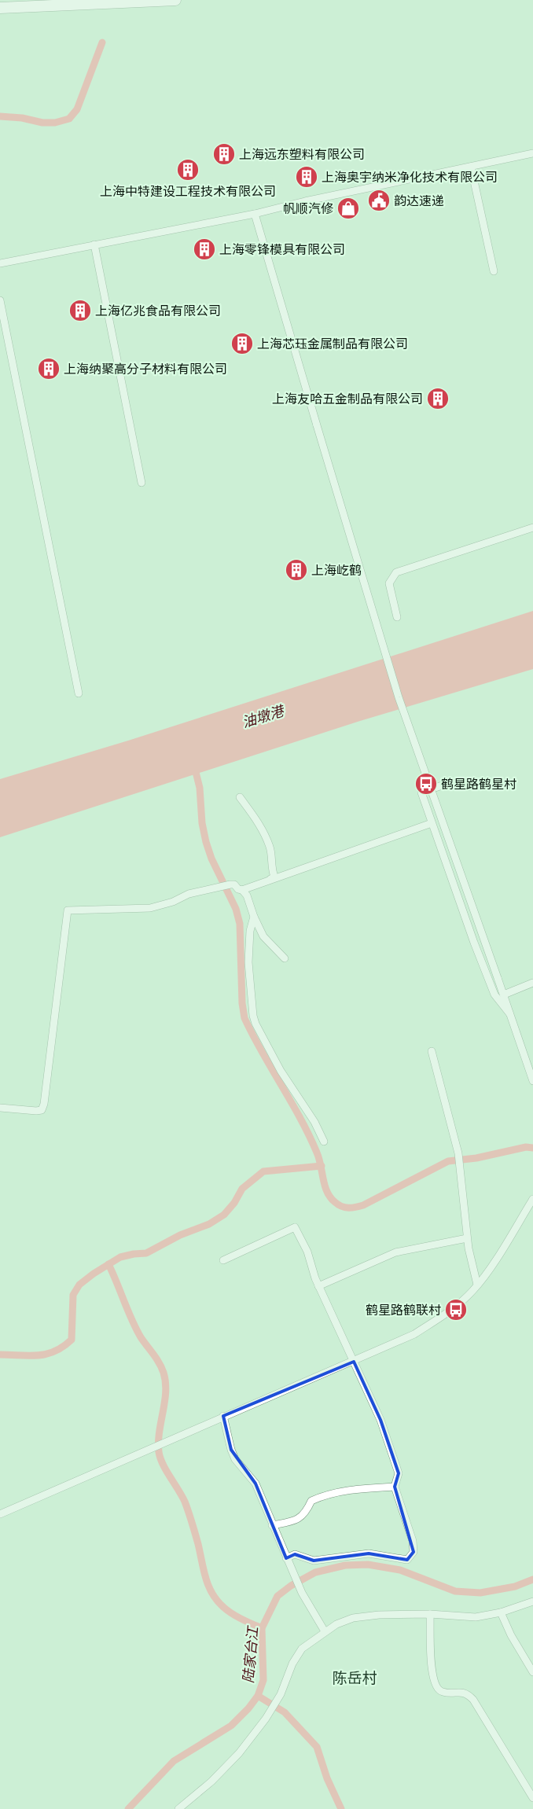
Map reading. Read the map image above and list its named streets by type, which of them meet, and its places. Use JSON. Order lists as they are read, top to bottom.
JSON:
{
  "districts": ["陈岳村"],
  "water": ["油墩港", "陆家台江"],
  "places": {
    "building": [
      "上海远东塑料有限公司",
      "上海中特建设工程技术有限公司",
      "上海奥宇纳米净化技术有限公司",
      "上海零锋模具有限公司",
      "上海亿兆食品有限公司",
      "上海芯珏金属制品有限公司",
      "上海纳聚高分子材料有限公司",
      "上海友哈五金制品有限公司",
      "上海屹鹤"
    ],
    "public building": ["韵达速递"],
    "shop": ["帆顺汽修"],
    "bus stop": ["鹤星路鹤星村", "鹤星路鹤联村"]
  }
}
